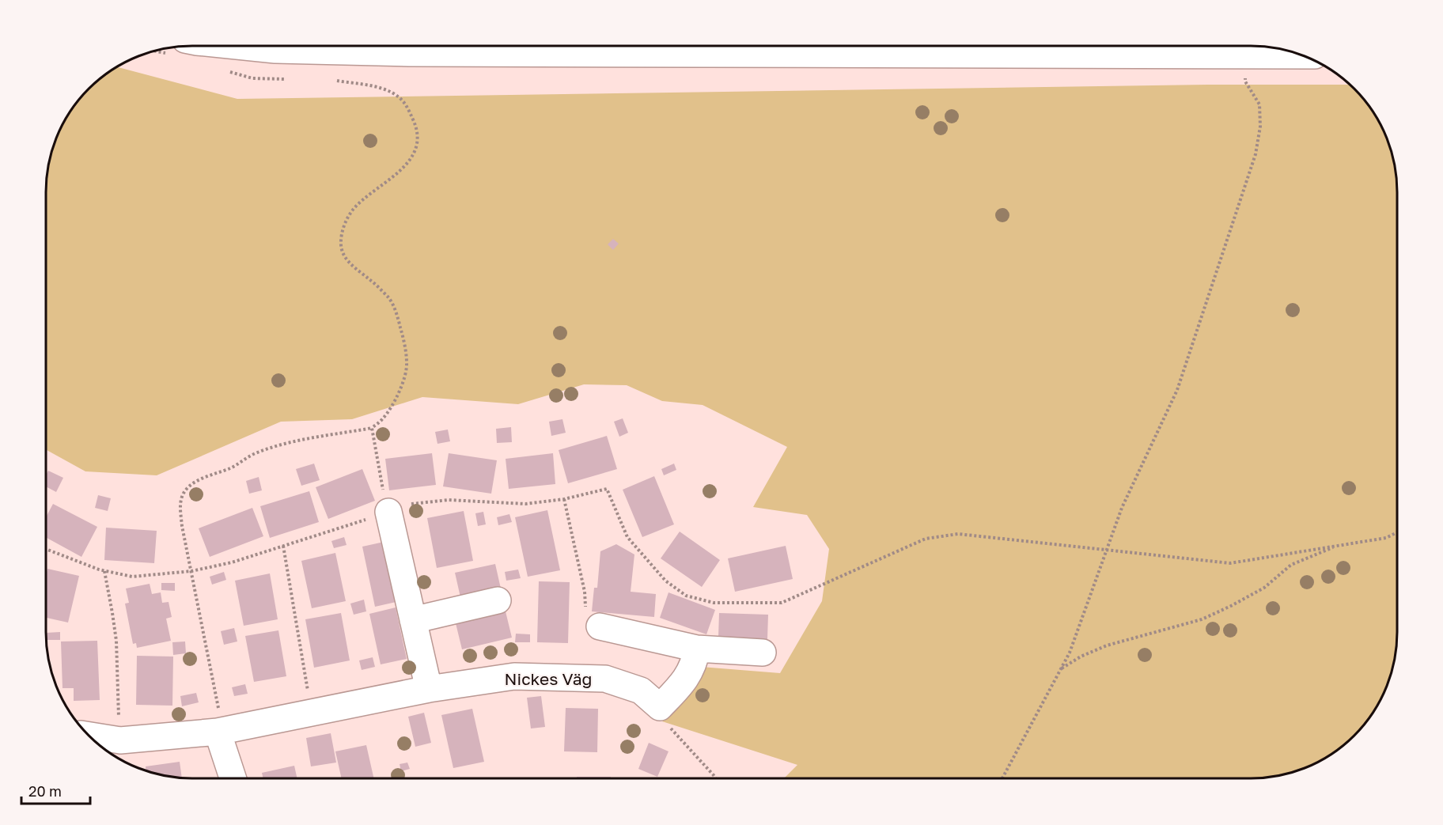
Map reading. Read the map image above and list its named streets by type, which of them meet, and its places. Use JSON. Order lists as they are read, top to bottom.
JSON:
{
  "streets": {
    "street": ["Nickes Väg"]
  },
  "scale_bar": "20 m"
}
